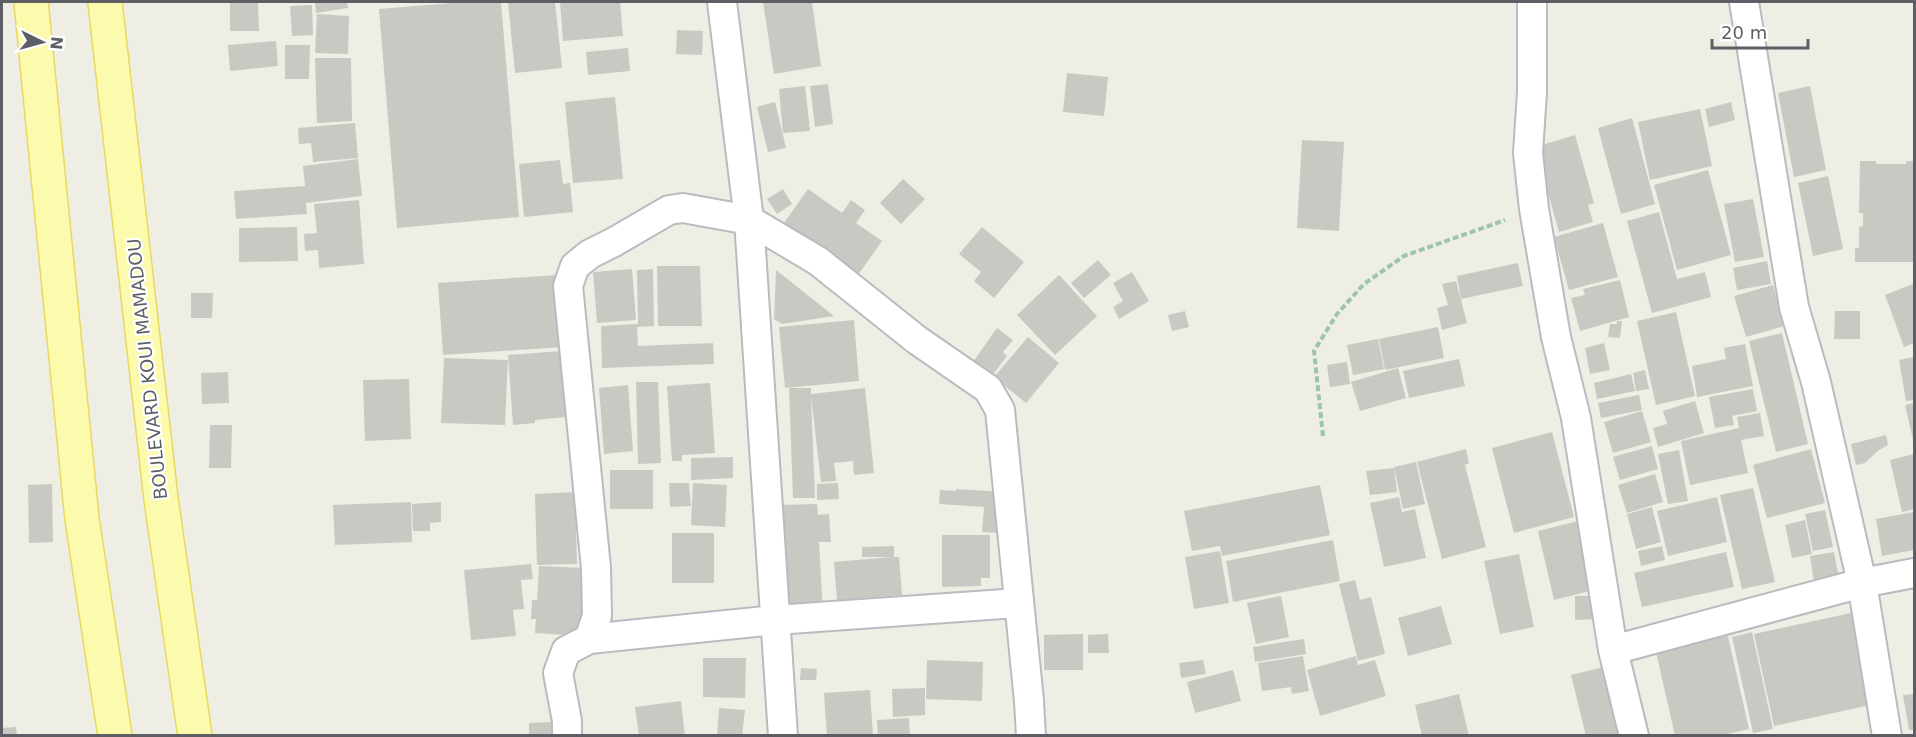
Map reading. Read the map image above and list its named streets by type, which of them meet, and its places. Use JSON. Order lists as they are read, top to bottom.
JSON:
{
  "streets": {
    "main road": ["BOULEVARD KOUI MAMADOU"]
  },
  "scale_bar": "20 m",
  "north": "right"
}
